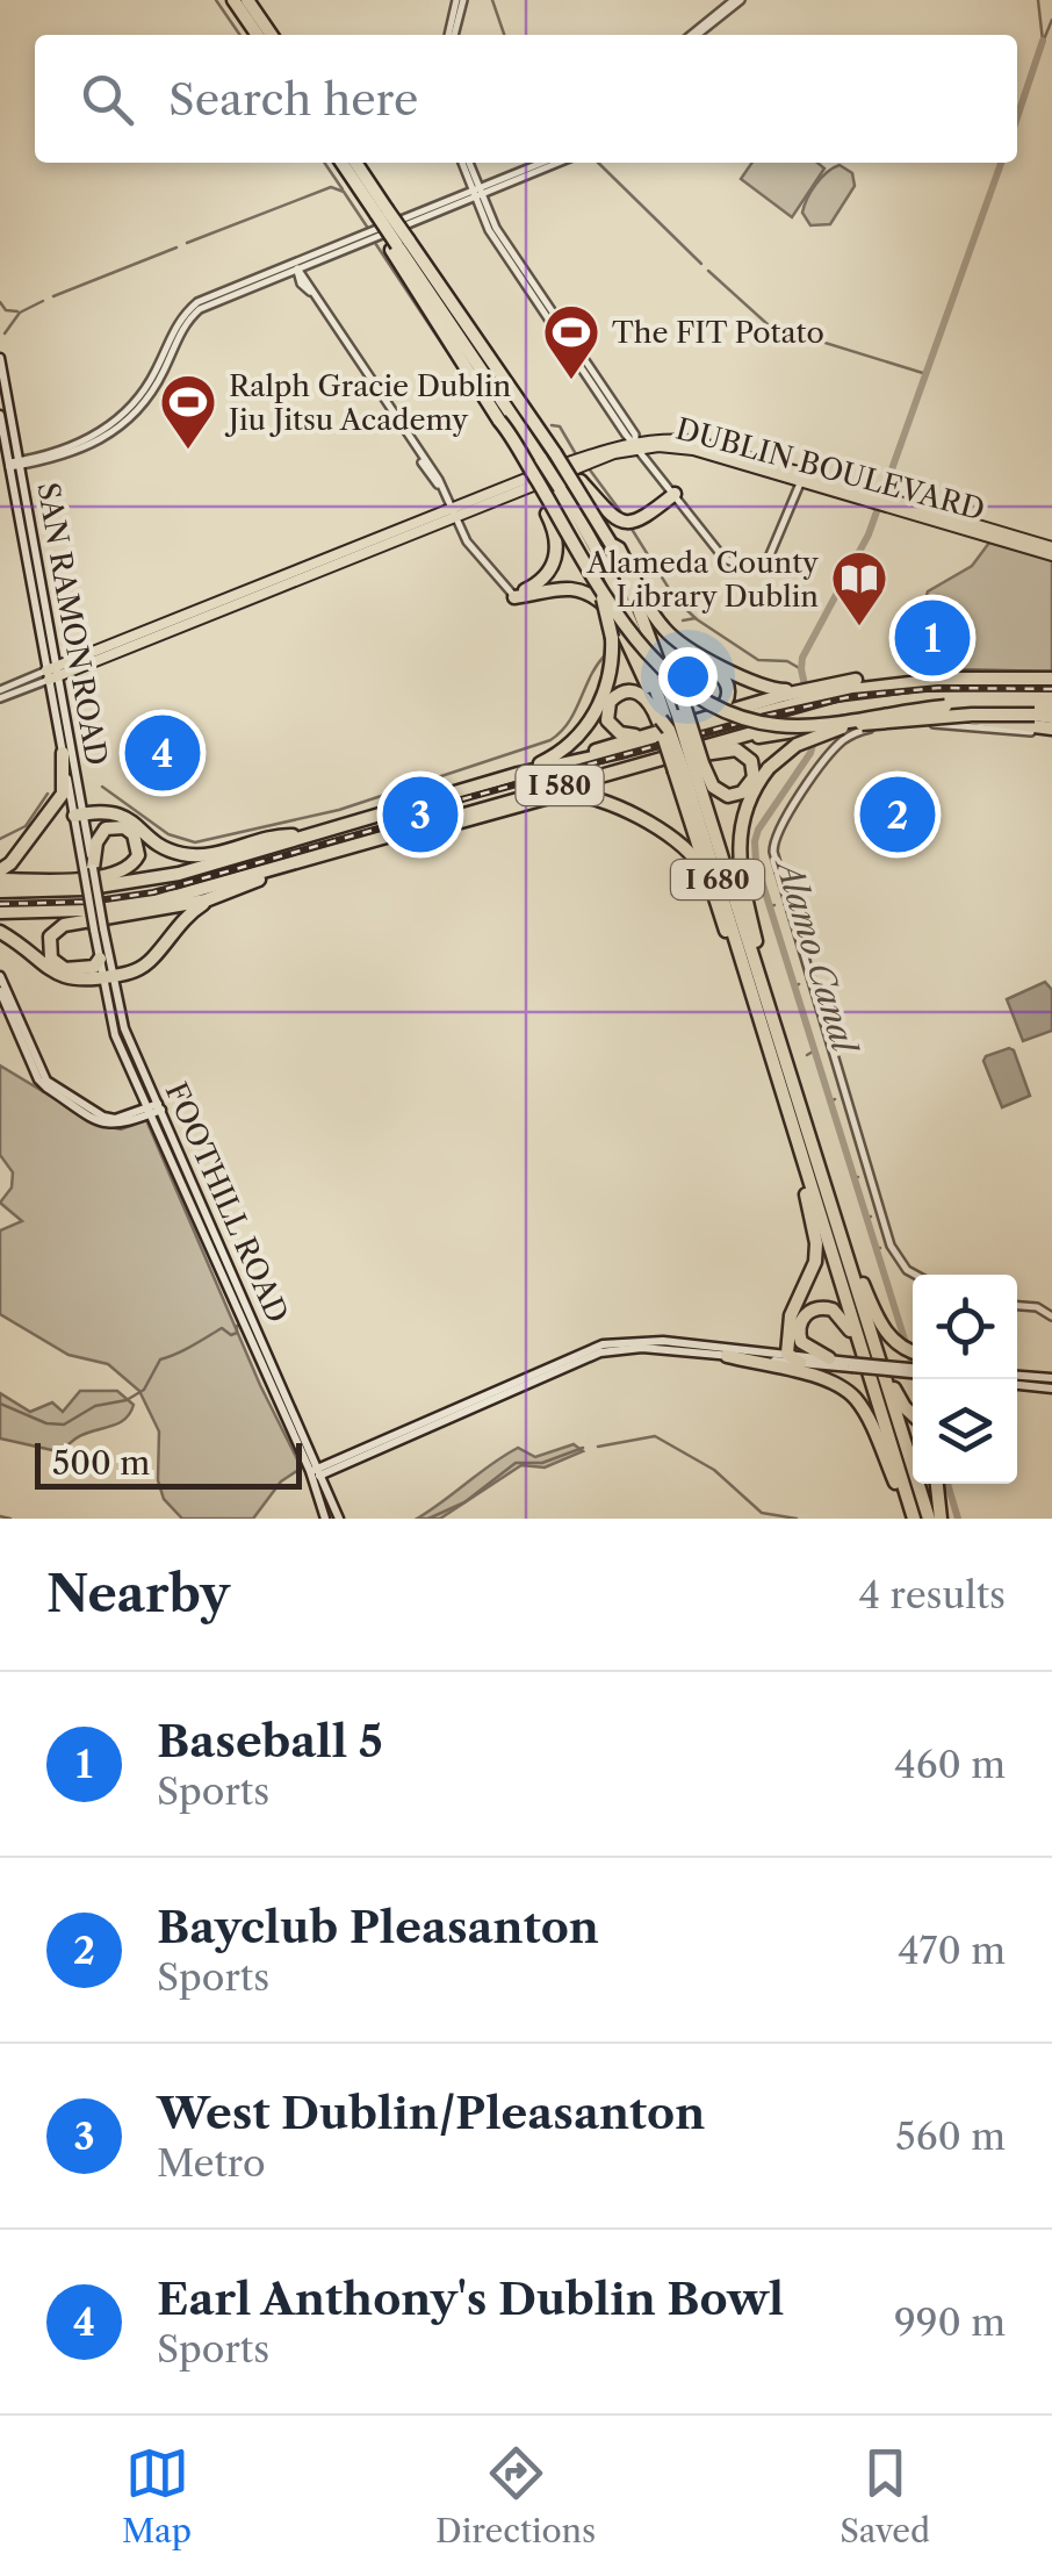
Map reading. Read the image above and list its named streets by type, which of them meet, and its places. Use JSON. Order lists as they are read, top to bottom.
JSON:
{
  "streets": {
    "highway": ["I 580", "I 680"],
    "main road": ["DUBLIN BOULEVARD", "SAN RAMON ROAD", "FOOTHILL ROAD"]
  },
  "crossings": [
    ["DUBLIN BOULEVARD", "SAN RAMON ROAD"],
    ["SAN RAMON ROAD", "FOOTHILL ROAD"]
  ],
  "water": ["Alamo Canal"],
  "places": {
    "sports": ["The FIT Potato", "Ralph Gracie Dublin Jiu Jitsu Academy"],
    "library": ["Alameda County Library Dublin"]
  },
  "scale_bar": "500 m",
  "page": {
    "search": "Search here",
    "pins": [
      "1",
      "4",
      "2",
      "3"
    ],
    "scale": "500 m",
    "heading": ["Nearby", "4 results"],
    "list": [
      {
        "mark": "1",
        "name": "Baseball 5",
        "note": "Sports",
        "value": "460 m"
      },
      {
        "mark": "2",
        "name": "Bayclub Pleasanton",
        "note": "Sports",
        "value": "470 m"
      },
      {
        "mark": "3",
        "name": "West Dublin/Pleasanton",
        "note": "Metro",
        "value": "560 m"
      },
      {
        "mark": "4",
        "name": "Earl Anthony's Dublin Bowl",
        "note": "Sports",
        "value": "990 m"
      }
    ],
    "nav": ["Map", "Directions", "Saved"]
  }
}
